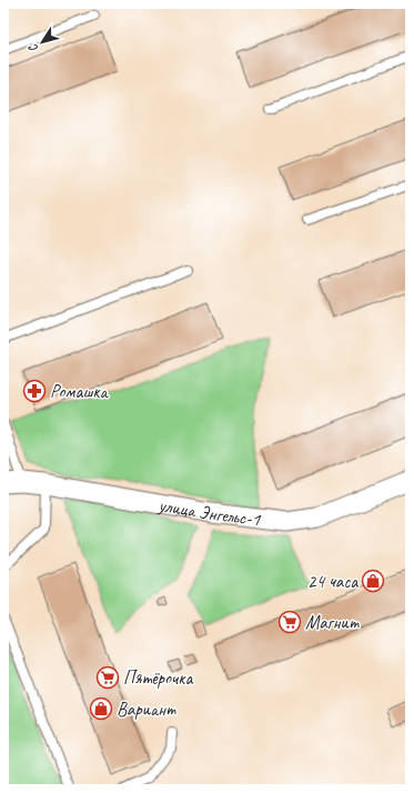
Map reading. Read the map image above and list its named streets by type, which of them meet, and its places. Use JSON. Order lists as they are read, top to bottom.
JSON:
{
  "streets": {
    "street": ["улица Энгельс-1"]
  },
  "places": {
    "pharmacy": ["Ромашка"],
    "shop": ["24 часа", "Вариант"],
    "supermarket": ["Магнит", "Пятёрочка"]
  },
  "north": "bottom left"
}
